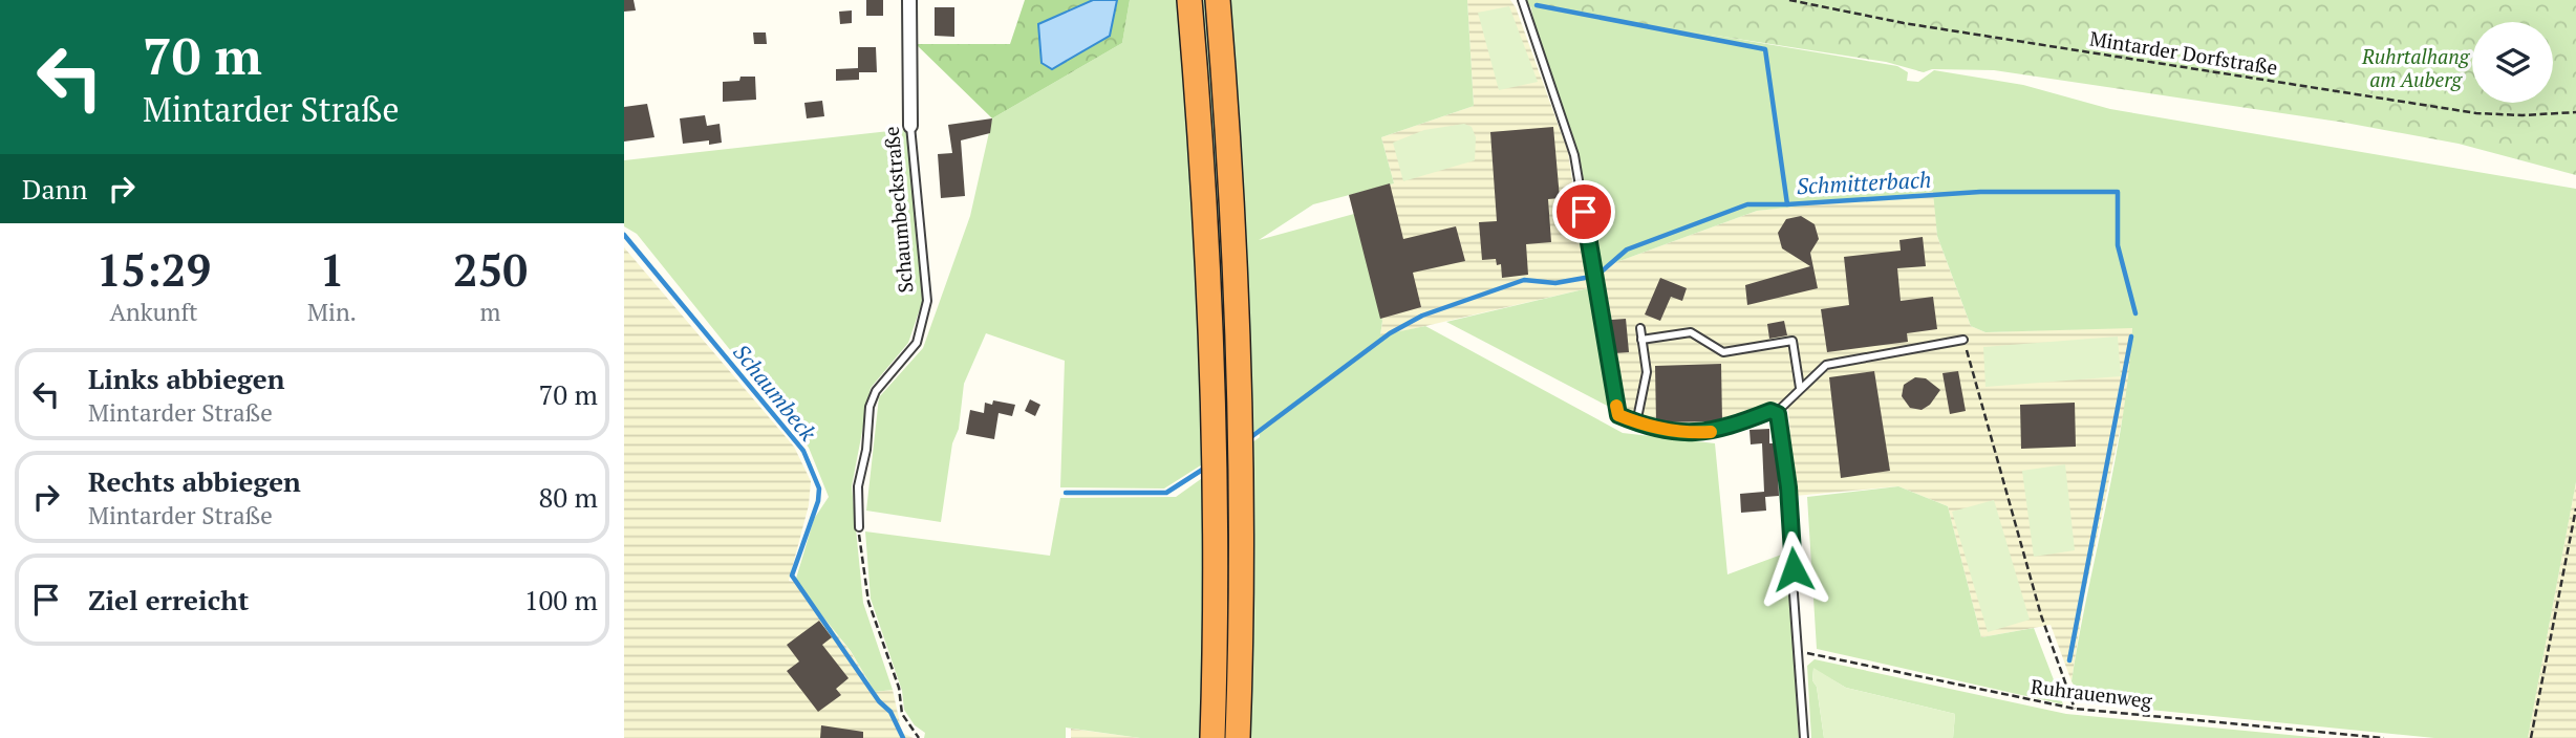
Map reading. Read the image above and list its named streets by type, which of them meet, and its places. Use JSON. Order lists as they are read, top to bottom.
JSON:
{
  "streets": {
    "street": ["Schaumbeckstraße"],
    "path": ["Mintarder Dorfstraße", "Ruhrauenweg"]
  },
  "water": ["Schmitterbach", "Schaumbeck"],
  "parks": ["Ruhrtalhang am Auberg"],
  "page": {
    "turn": ["70 m", "Mintarder Straße"],
    "then": "Dann",
    "eta": [
      "15:29",
      "Ankunft",
      "1",
      "Min.",
      "250",
      "m"
    ],
    "list": [
      {
        "name": "Links abbiegen",
        "note": "Mintarder Straße",
        "value": "70 m"
      },
      {
        "name": "Rechts abbiegen",
        "note": "Mintarder Straße",
        "value": "80 m"
      },
      {
        "name": "Ziel erreicht",
        "value": "100 m"
      }
    ]
  }
}
